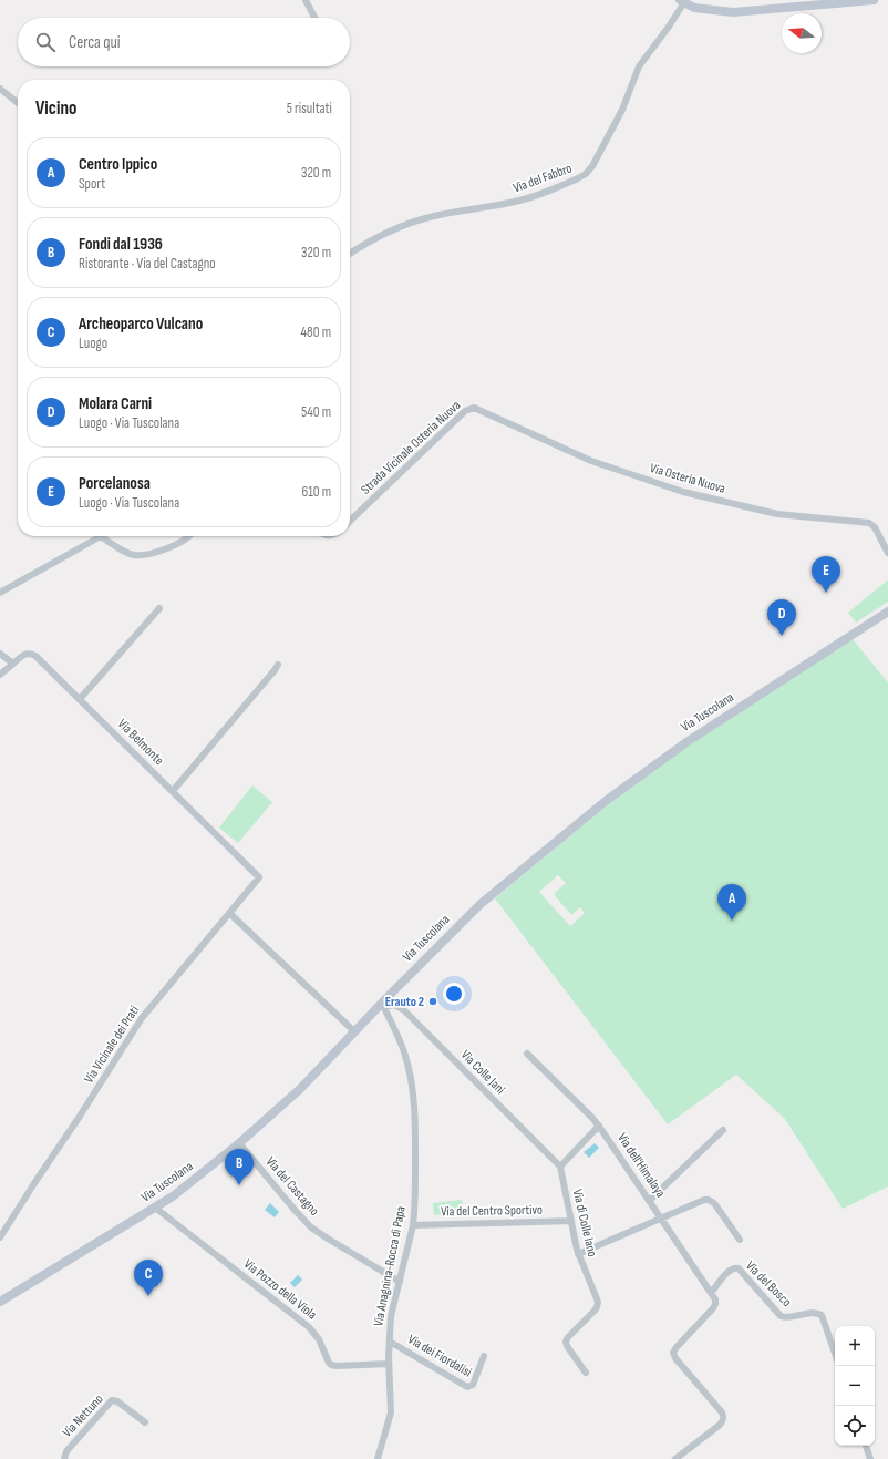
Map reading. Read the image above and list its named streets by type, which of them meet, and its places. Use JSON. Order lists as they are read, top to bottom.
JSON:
{
  "streets": {
    "main road": ["Via Tuscolana"],
    "street": [
      "Via del Fabbro",
      "Strada Vicinale Osteria Nuova",
      "Via Osteria Nuova",
      "Via Belmonte",
      "Via Vicinale dei Prati",
      "Via Colle Jani",
      "Via dell'Himalaya",
      "Via del Castagno",
      "Via del Centro Sportivo",
      "Via di Colle Iano",
      "Via Anagnina-Rocca di Papa",
      "Via del Bosco",
      "Via Pozzo della Viola",
      "Via dei Fiordalisi",
      "Via Nettuno"
    ]
  },
  "crossings": [
    ["Strada Vicinale Osteria Nuova", "Via Osteria Nuova"],
    ["Via Tuscolana", "Via Colle Jani"],
    ["Via Tuscolana", "Via del Castagno"],
    ["Via Tuscolana", "Via Anagnina-Rocca di Papa"],
    ["Via Tuscolana", "Via Pozzo della Viola"],
    ["Via Belmonte", "Via Vicinale dei Prati"],
    ["Via Colle Jani", "Via di Colle Iano"],
    ["Via Colle Jani", "Via Anagnina-Rocca di Papa"],
    ["Via dell'Himalaya", "Via del Bosco"],
    ["Via del Castagno", "Via Anagnina-Rocca di Papa"],
    ["Via del Centro Sportivo", "Via di Colle Iano"],
    ["Via del Centro Sportivo", "Via Anagnina-Rocca di Papa"],
    ["Via Anagnina-Rocca di Papa", "Via Pozzo della Viola"],
    ["Via Anagnina-Rocca di Papa", "Via dei Fiordalisi"]
  ],
  "places": ["Erauto 2"],
  "north": "left",
  "page": {
    "search": "Cerca qui",
    "heading": ["Vicino", "5 risultati"],
    "list": [
      {
        "mark": "A",
        "name": "Centro Ippico",
        "note": "Sport",
        "value": "320 m"
      },
      {
        "mark": "B",
        "name": "Fondi dal 1936",
        "note": "Ristorante · Via del Castagno",
        "value": "320 m"
      },
      {
        "mark": "C",
        "name": "Archeoparco Vulcano",
        "note": "Luogo",
        "value": "480 m"
      },
      {
        "mark": "D",
        "name": "Molara Carni",
        "note": "Luogo · Via Tuscolana",
        "value": "540 m"
      },
      {
        "mark": "E",
        "name": "Porcelanosa",
        "note": "Luogo · Via Tuscolana",
        "value": "610 m"
      }
    ],
    "pins": [
      "E",
      "D",
      "A",
      "B",
      "C"
    ],
    "map_buttons": ["+", "−"]
  }
}
